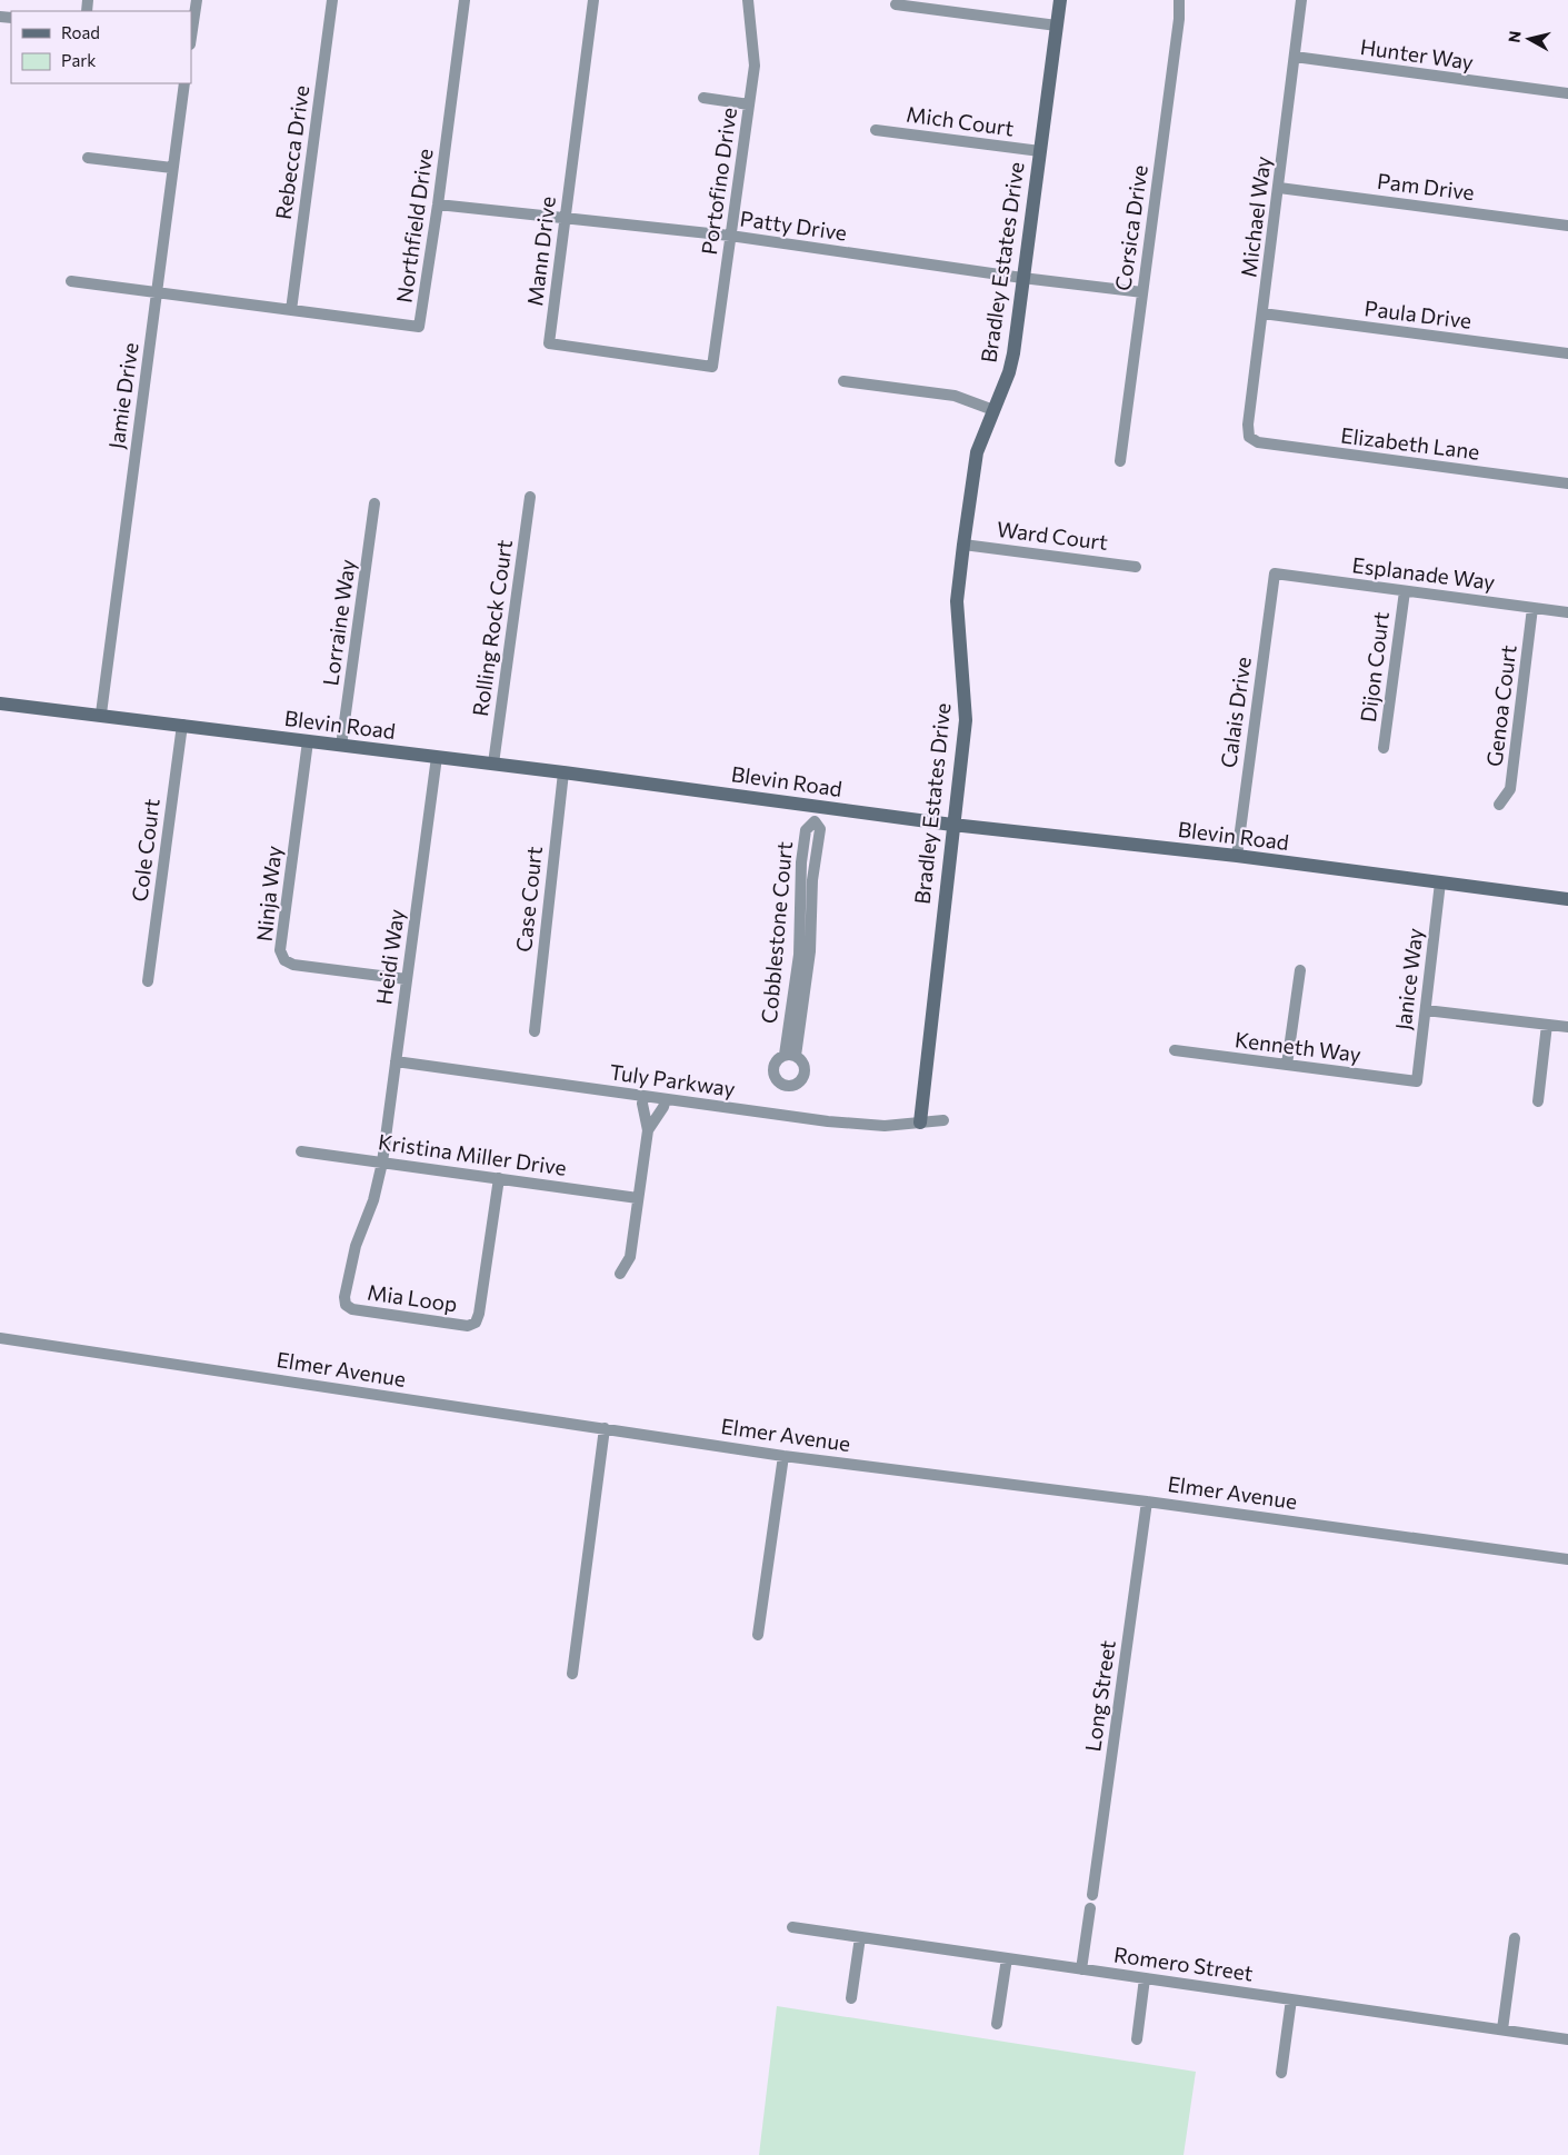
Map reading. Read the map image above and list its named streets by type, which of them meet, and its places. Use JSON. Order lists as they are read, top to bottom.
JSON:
{
  "streets": {
    "street": [
      "Hunter Way",
      "Mich Court",
      "Rebecca Drive",
      "Portofino Drive",
      "Pam Drive",
      "Michael Way",
      "Northfield Drive",
      "Patty Drive",
      "Corsica Drive",
      "Mann Drive",
      "Bradley Estates Drive",
      "Paula Drive",
      "Jamie Drive",
      "Elizabeth Lane",
      "Ward Court",
      "Esplanade Way",
      "Lorraine Way",
      "Rolling Rock Court",
      "Dijon Court",
      "Genoa Court",
      "Calais Drive",
      "Blevin Road",
      "Cole Court",
      "Ninja Way",
      "Case Court",
      "Cobblestone Court",
      "Heidi Way",
      "Janice Way",
      "Kenneth Way",
      "Tuly Parkway",
      "Kristina Miller Drive",
      "Mia Loop",
      "Elmer Avenue",
      "Long Street",
      "Romero Street"
    ]
  },
  "crossings": [
    ["Hunter Way", "Michael Way"],
    ["Mich Court", "Bradley Estates Drive"],
    ["Rebecca Drive", "Northfield Drive"],
    ["Portofino Drive", "Patty Drive"],
    ["Portofino Drive", "Mann Drive"],
    ["Pam Drive", "Michael Way"],
    ["Michael Way", "Paula Drive"],
    ["Michael Way", "Elizabeth Lane"],
    ["Northfield Drive", "Patty Drive"],
    ["Northfield Drive", "Jamie Drive"],
    ["Patty Drive", "Corsica Drive"],
    ["Patty Drive", "Mann Drive"],
    ["Patty Drive", "Bradley Estates Drive"],
    ["Bradley Estates Drive", "Ward Court"],
    ["Bradley Estates Drive", "Blevin Road"],
    ["Bradley Estates Drive", "Tuly Parkway"],
    ["Jamie Drive", "Blevin Road"],
    ["Esplanade Way", "Dijon Court"],
    ["Esplanade Way", "Genoa Court"],
    ["Esplanade Way", "Calais Drive"],
    ["Lorraine Way", "Blevin Road"],
    ["Rolling Rock Court", "Blevin Road"],
    ["Calais Drive", "Blevin Road"],
    ["Blevin Road", "Cole Court"],
    ["Blevin Road", "Ninja Way"],
    ["Blevin Road", "Case Court"],
    ["Blevin Road", "Cobblestone Court"],
    ["Blevin Road", "Heidi Way"],
    ["Blevin Road", "Janice Way"],
    ["Ninja Way", "Heidi Way"],
    ["Heidi Way", "Tuly Parkway"],
    ["Heidi Way", "Kristina Miller Drive"],
    ["Heidi Way", "Mia Loop"],
    ["Janice Way", "Kenneth Way"],
    ["Kristina Miller Drive", "Mia Loop"],
    ["Elmer Avenue", "Long Street"]
  ],
  "legend": ["Road", "Park"],
  "north": "left"
}
